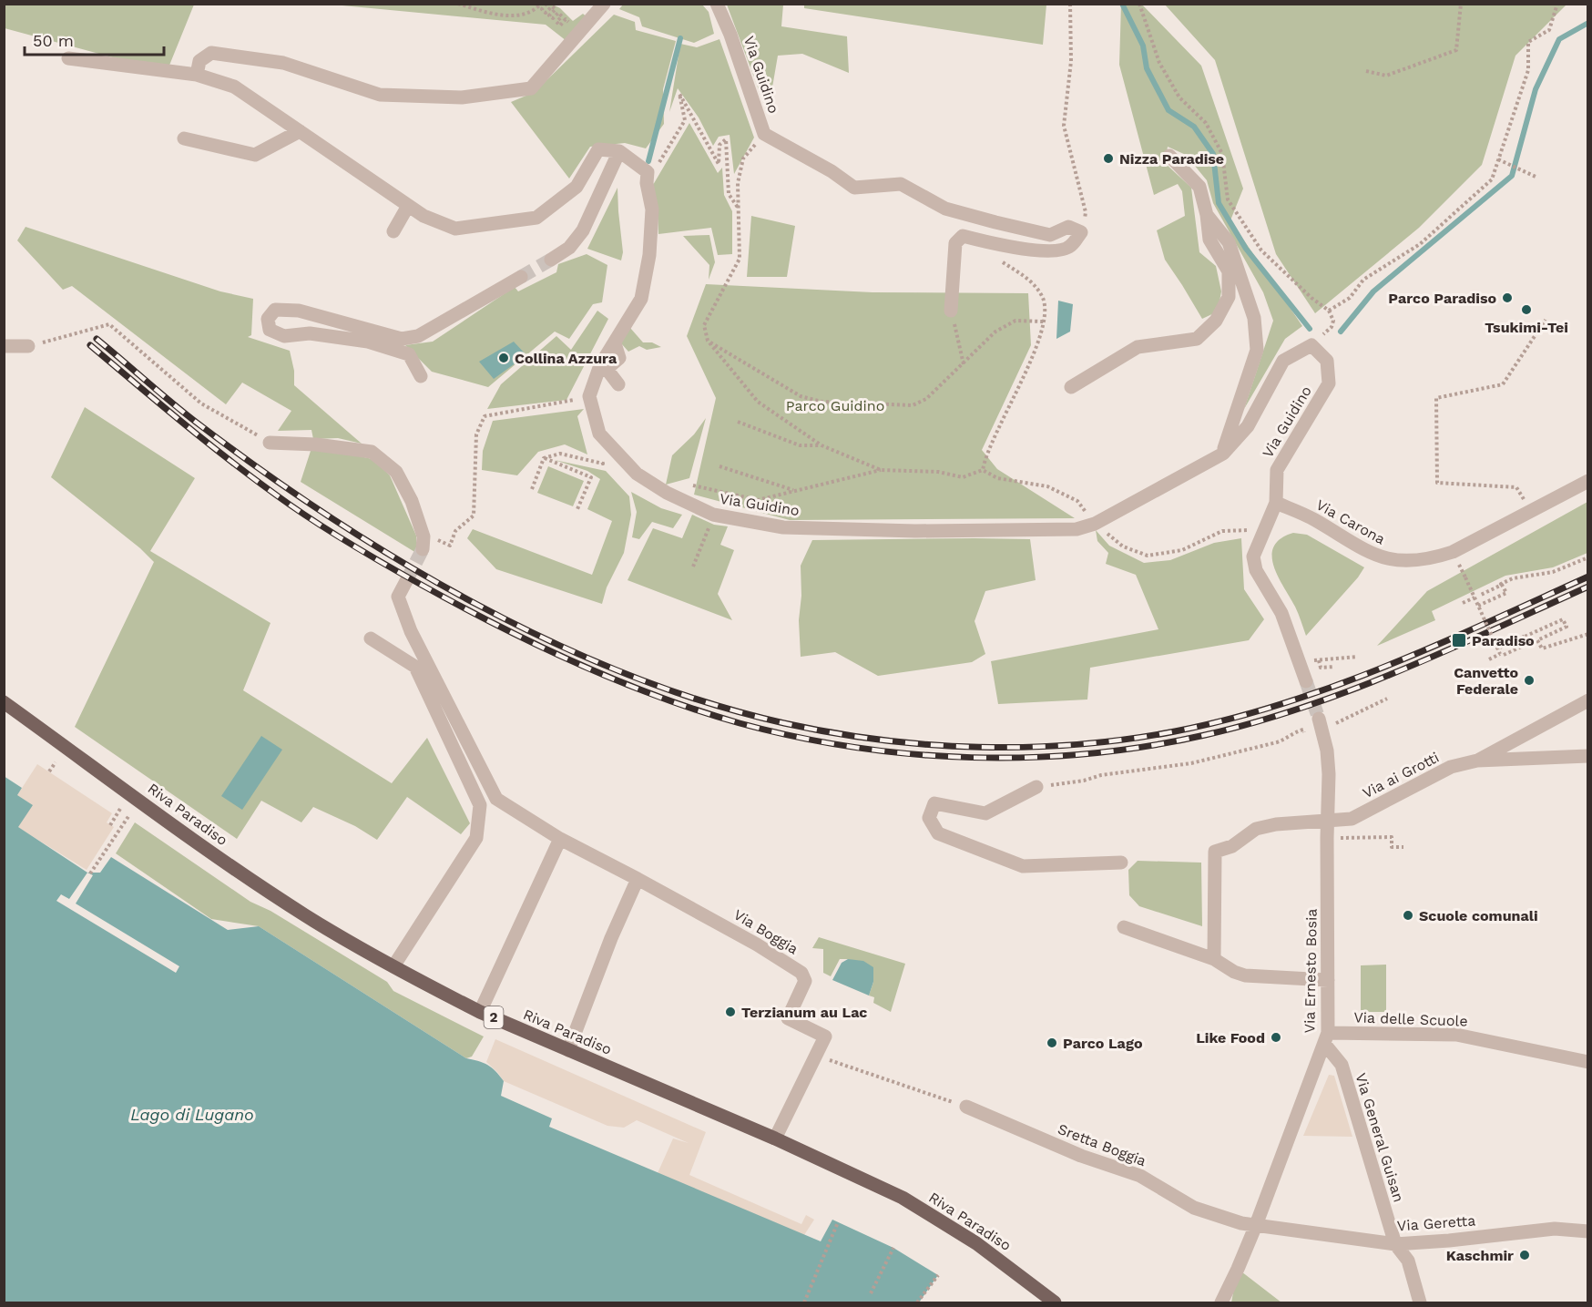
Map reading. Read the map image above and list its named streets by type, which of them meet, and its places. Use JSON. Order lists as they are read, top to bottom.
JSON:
{
  "streets": {
    "main road": ["Riva Paradiso", "2"],
    "street": [
      "Via Guidino",
      "Via Carona",
      "Via ai Grotti",
      "Via Boggia",
      "Via Ernesto Bosia",
      "Via delle Scuole",
      "Via General Guisan",
      "Sretta Boggia",
      "Via Geretta"
    ]
  },
  "crossings": [
    ["Via Guidino", "Via Carona"],
    ["Via ai Grotti", "Via Ernesto Bosia"],
    ["Riva Paradiso", "Via Boggia"],
    ["Via Ernesto Bosia", "Via delle Scuole"],
    ["Via Ernesto Bosia", "Via General Guisan"],
    ["Via Ernesto Bosia", "Sretta Boggia"],
    ["Via Ernesto Bosia", "Via Geretta"],
    ["Via delle Scuole", "Via General Guisan"],
    ["Via General Guisan", "Via Geretta"],
    ["Sretta Boggia", "Via Geretta"]
  ],
  "water": ["Lago di Lugano"],
  "parks": ["Parco Guidino"],
  "places": {
    "other": [
      "Nizza Paradise",
      "Parco Paradiso",
      "Tsukimi-Tei",
      "Collina Azzura",
      "Canvetto Federale",
      "Scuole comunali",
      "Terzianum au Lac",
      "Like Food",
      "Parco Lago",
      "Kaschmir"
    ],
    "transit": ["Paradiso"]
  },
  "scale_bar": "50 m"
}
